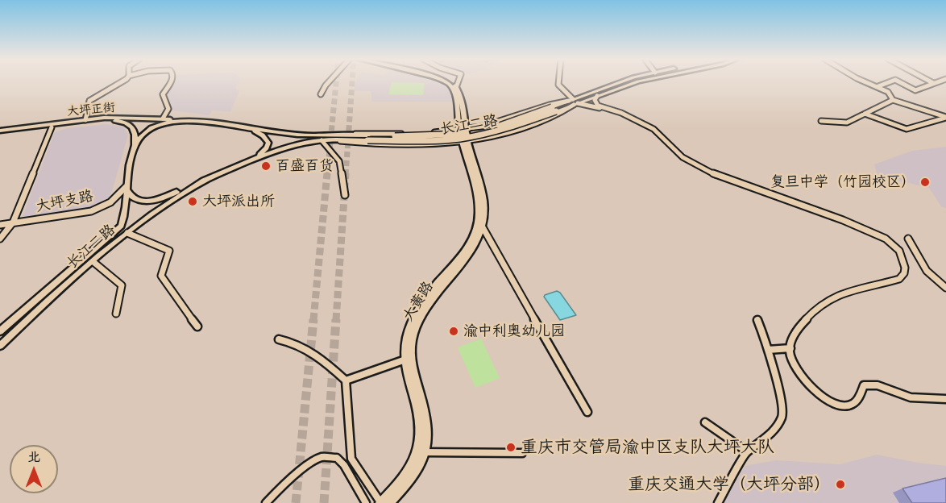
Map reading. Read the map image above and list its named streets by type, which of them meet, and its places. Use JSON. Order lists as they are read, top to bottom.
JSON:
{
  "streets": {
    "main road": ["大坪正街", "长江二路", "大黄路"],
    "street": ["大坪支路"]
  },
  "crossings": [
    ["大坪正街", "长江二路"],
    ["长江二路", "大坪支路"],
    ["长江二路", "大黄路"]
  ],
  "places": [
    "百盛百货",
    "复旦中学（竹园校区）",
    "大坪派出所",
    "渝中利奥幼儿园",
    "重庆市交管局渝中区支队大坪大队",
    "重庆交通大学（大坪分部）"
  ],
  "north": "top"
}
